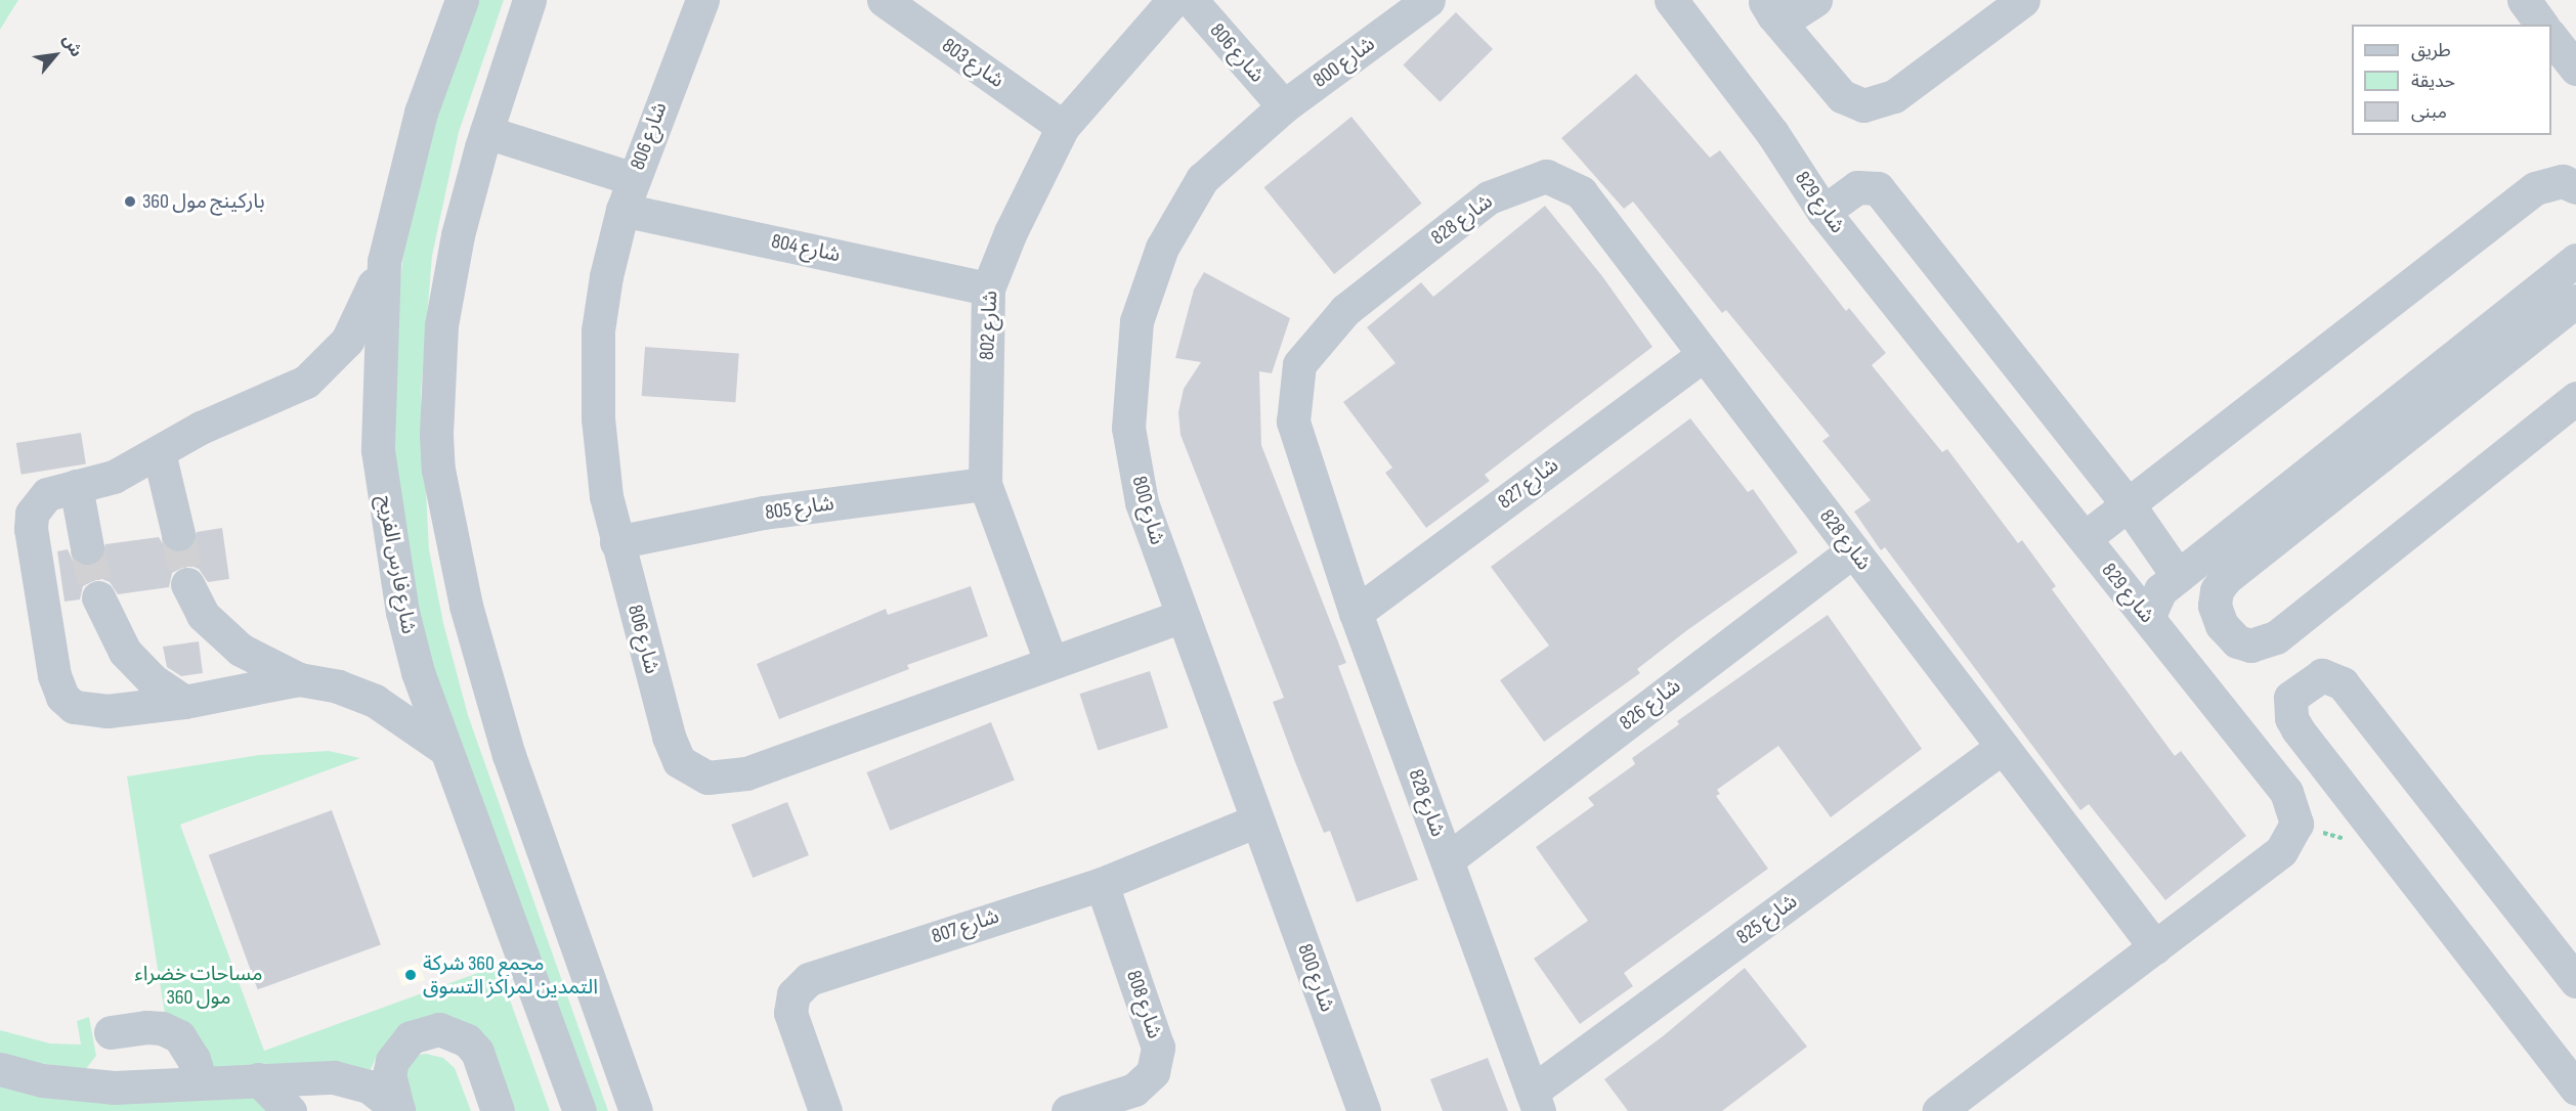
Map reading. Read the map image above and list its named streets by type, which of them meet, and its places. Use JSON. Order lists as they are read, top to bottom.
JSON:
{
  "streets": {
    "street": [
      "شارع 806",
      "شارع 800",
      "شارع 803",
      "شارع 829",
      "شارع 828",
      "شارع 804",
      "شارع 802",
      "شارع 827",
      "شارع 805",
      "شارع فارس الفريح",
      "شارع 826",
      "شارع 825",
      "شارع 807",
      "شارع 808"
    ]
  },
  "crossings": [
    ["شارع 806", "شارع 800"],
    ["شارع 806", "شارع 804"],
    ["شارع 806", "شارع 802"],
    ["شارع 806", "شارع 805"],
    ["شارع 800", "شارع 807"],
    ["شارع 803", "شارع 802"],
    ["شارع 829", "شارع 828"],
    ["شارع 828", "شارع 827"],
    ["شارع 828", "شارع 826"],
    ["شارع 828", "شارع 825"],
    ["شارع 804", "شارع 802"],
    ["شارع 802", "شارع 805"],
    ["شارع 807", "شارع 808"]
  ],
  "parks": ["مساحات خضراء 360 مول"],
  "places": ["باركينج مول 360", "مجمع 360 شركة التمدين لمراكز التسوق"],
  "legend": ["طريق", "حديقة", "مبنى"],
  "north": "top right"
}
